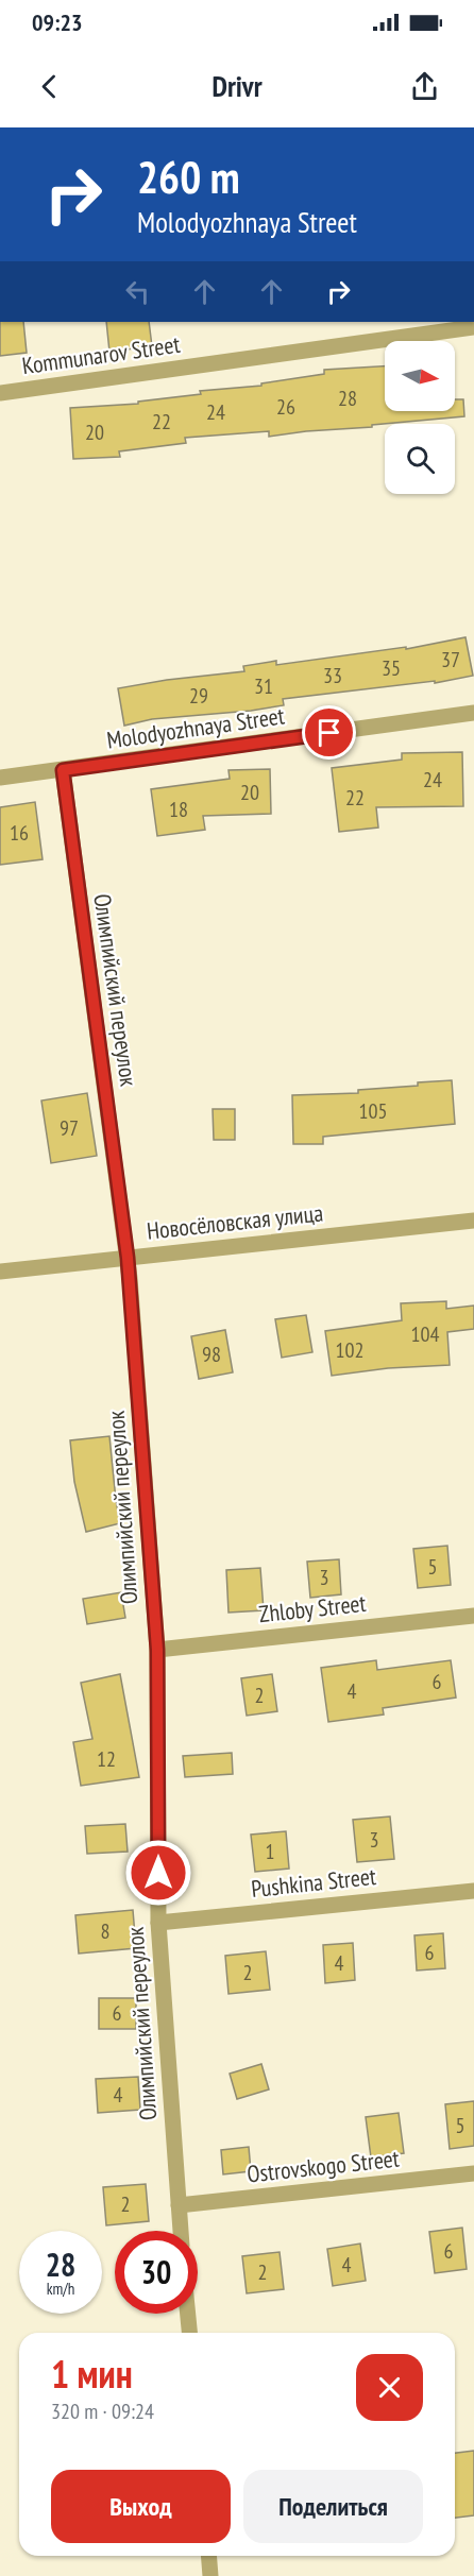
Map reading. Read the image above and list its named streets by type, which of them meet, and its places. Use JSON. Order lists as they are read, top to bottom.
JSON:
{
  "streets": {
    "street": [
      "Kommunarov Street",
      "Molodyozhnaya Street",
      "Олимпийский переулок",
      "Новосёловская улица",
      "Zhloby Street",
      "Pushkina Street",
      "Ostrovskogo Street"
    ]
  },
  "crossings": [
    ["Molodyozhnaya Street", "Олимпийский переулок"],
    ["Олимпийский переулок", "Новосёловская улица"],
    ["Олимпийский переулок", "Zhloby Street"],
    ["Олимпийский переулок", "Pushkina Street"],
    ["Олимпийский переулок", "Ostrovskogo Street"]
  ],
  "house_numbers": [
    "28",
    "26",
    "24",
    "22",
    "20",
    "37",
    "35",
    "33",
    "31",
    "29",
    "24",
    "20",
    "22",
    "18",
    "16",
    "105",
    "97",
    "104",
    "102",
    "98",
    "5",
    "3",
    "6",
    "4",
    "2",
    "12",
    "3",
    "1",
    "8",
    "6",
    "4",
    "2",
    "6",
    "4",
    "5",
    "2",
    "6",
    "4",
    "2"
  ],
  "north": "right",
  "page": {
    "status": "09:23",
    "header": "Drivr",
    "turn": ["260 m", "Molodyozhnaya Street"],
    "speed": "28 km/h",
    "limit": "30",
    "heading": ["1 мин", "320 m · 09:24"],
    "buttons": ["Выход", "Поделиться"]
  }
}
